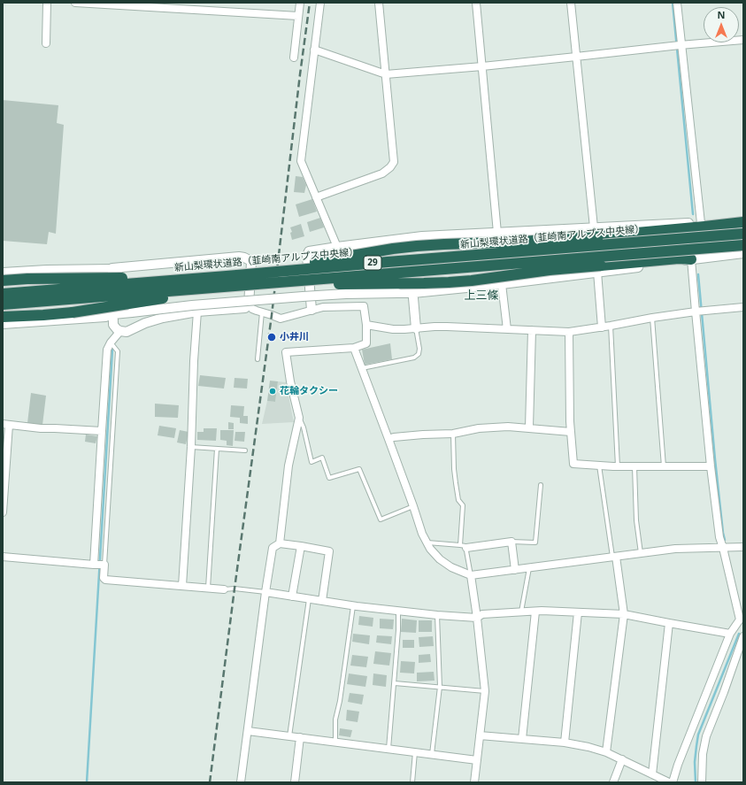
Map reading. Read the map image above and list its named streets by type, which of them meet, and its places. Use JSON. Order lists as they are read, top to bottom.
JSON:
{
  "streets": {
    "highway": ["新山梨環状道路（韮崎南アルプス中央線）", "29"]
  },
  "districts": ["上三條"],
  "places": ["小井川", "花輪タクシー"],
  "north": "top"
}
